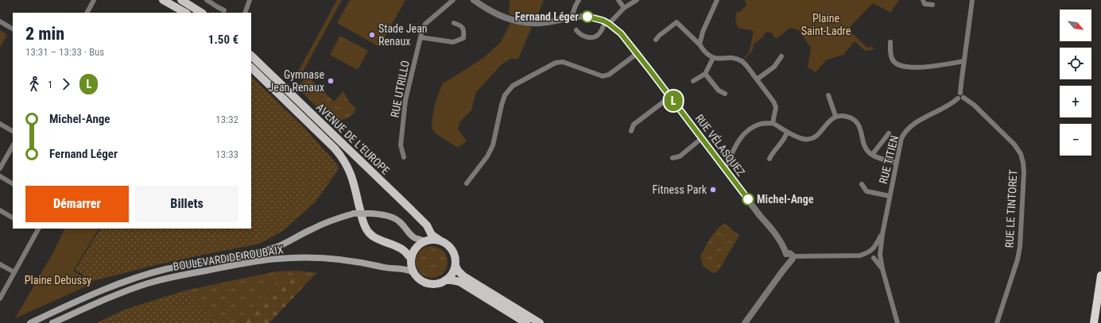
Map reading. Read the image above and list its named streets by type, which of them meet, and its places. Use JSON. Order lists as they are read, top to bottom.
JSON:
{
  "streets": {
    "main road": ["AVENUE DE L'EUROPE", "BOULEVARD DE ROUBAIX"],
    "street": [
      "RUE UTRILLO",
      "RUE VÉLASQUEZ",
      "RUE TITIEN",
      "RUE LE TINTORET"
    ]
  },
  "crossings": [
    ["AVENUE DE L'EUROPE", "BOULEVARD DE ROUBAIX"],
    ["RUE TITIEN", "RUE LE TINTORET"]
  ],
  "parks": ["Plaine Saint-Ladre", "Plaine Debussy"],
  "places": [
    "Fernand Léger",
    "Stade Jean Renaux",
    "Gymnase Jean Renaux",
    "Fitness Park",
    "Michel-Ange"
  ],
  "lines": ["bus line L"],
  "north": "bottom right",
  "page": {
    "on_map": "L",
    "map_buttons": ["+", "−"],
    "heading": ["2 min", "13:31 – 13:33 · Bus", "1.50 €"],
    "legs": ["1", "L"],
    "list": [
      {
        "name": "Michel-Ange",
        "value": "13:32"
      },
      {
        "name": "Fernand Léger",
        "value": "13:33"
      }
    ],
    "buttons": ["Démarrer", "Billets"]
  }
}
